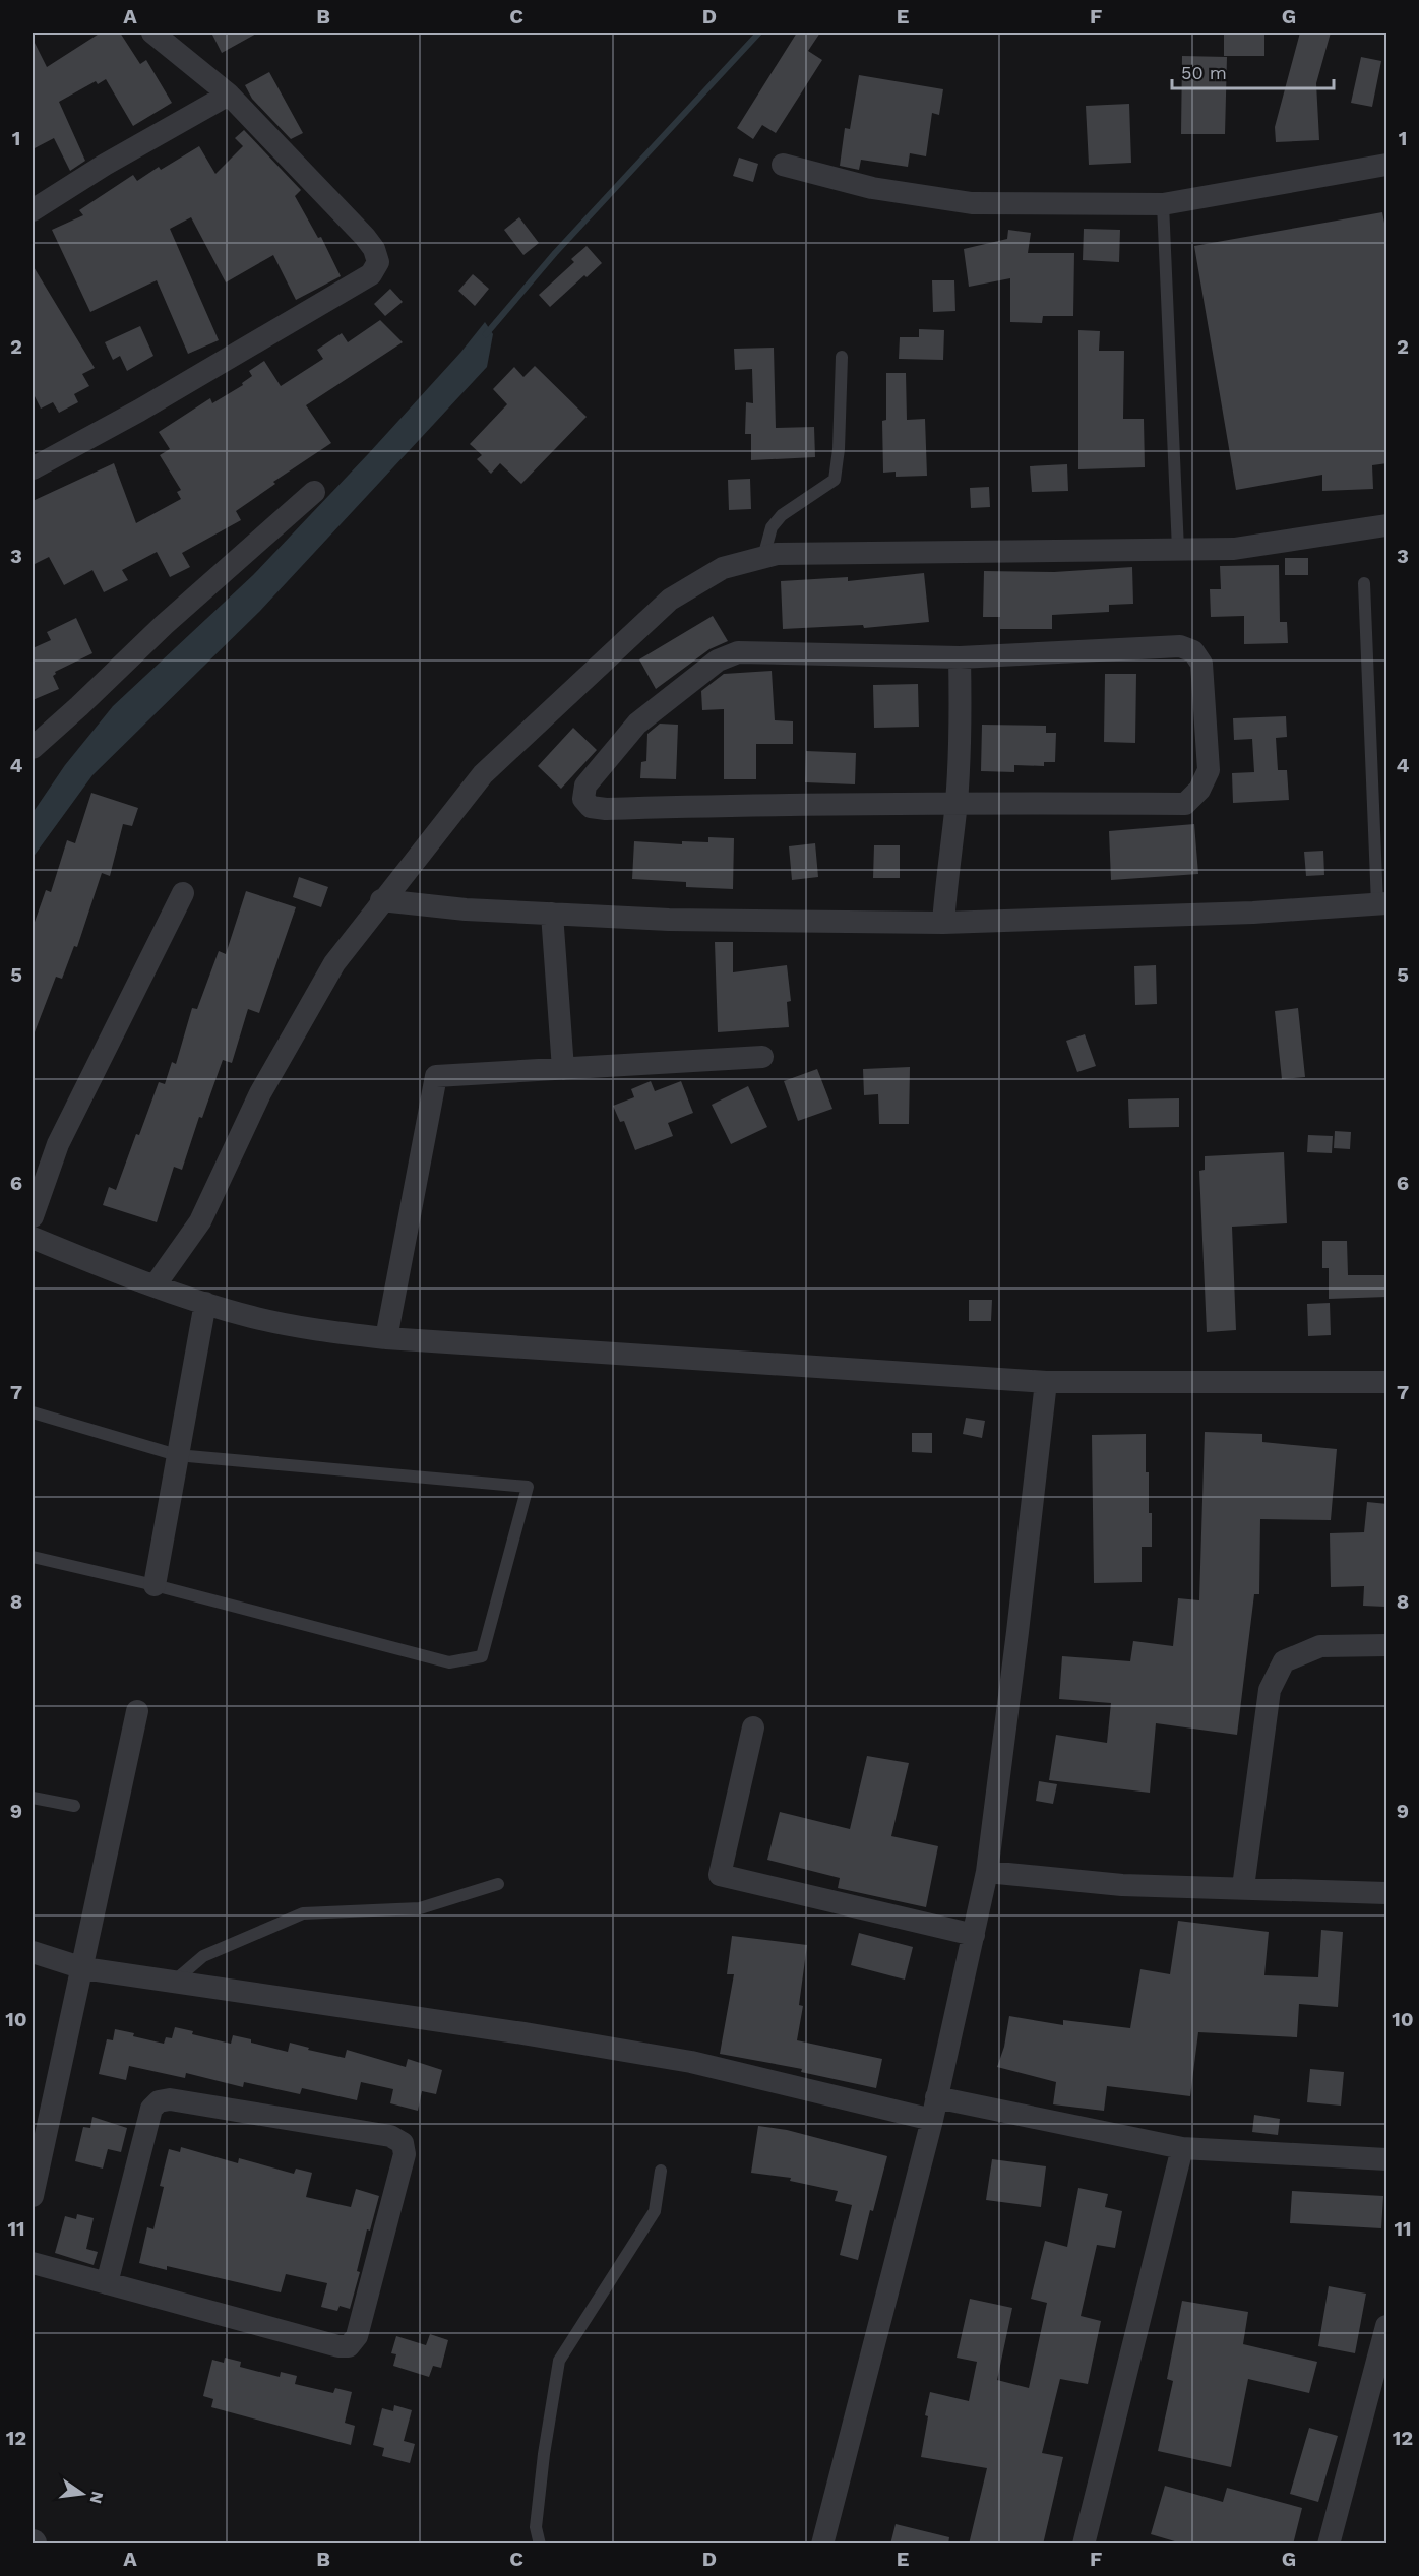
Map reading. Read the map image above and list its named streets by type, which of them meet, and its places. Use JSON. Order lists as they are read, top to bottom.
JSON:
{
  "scale_bar": "50 m",
  "north": "right",
  "grid": {
    "columns": [
      "A",
      "B",
      "C",
      "D",
      "E",
      "F",
      "G"
    ],
    "rows": [
      "1",
      "2",
      "3",
      "4",
      "5",
      "6",
      "7",
      "8",
      "9",
      "10",
      "11",
      "12"
    ]
  }
}
